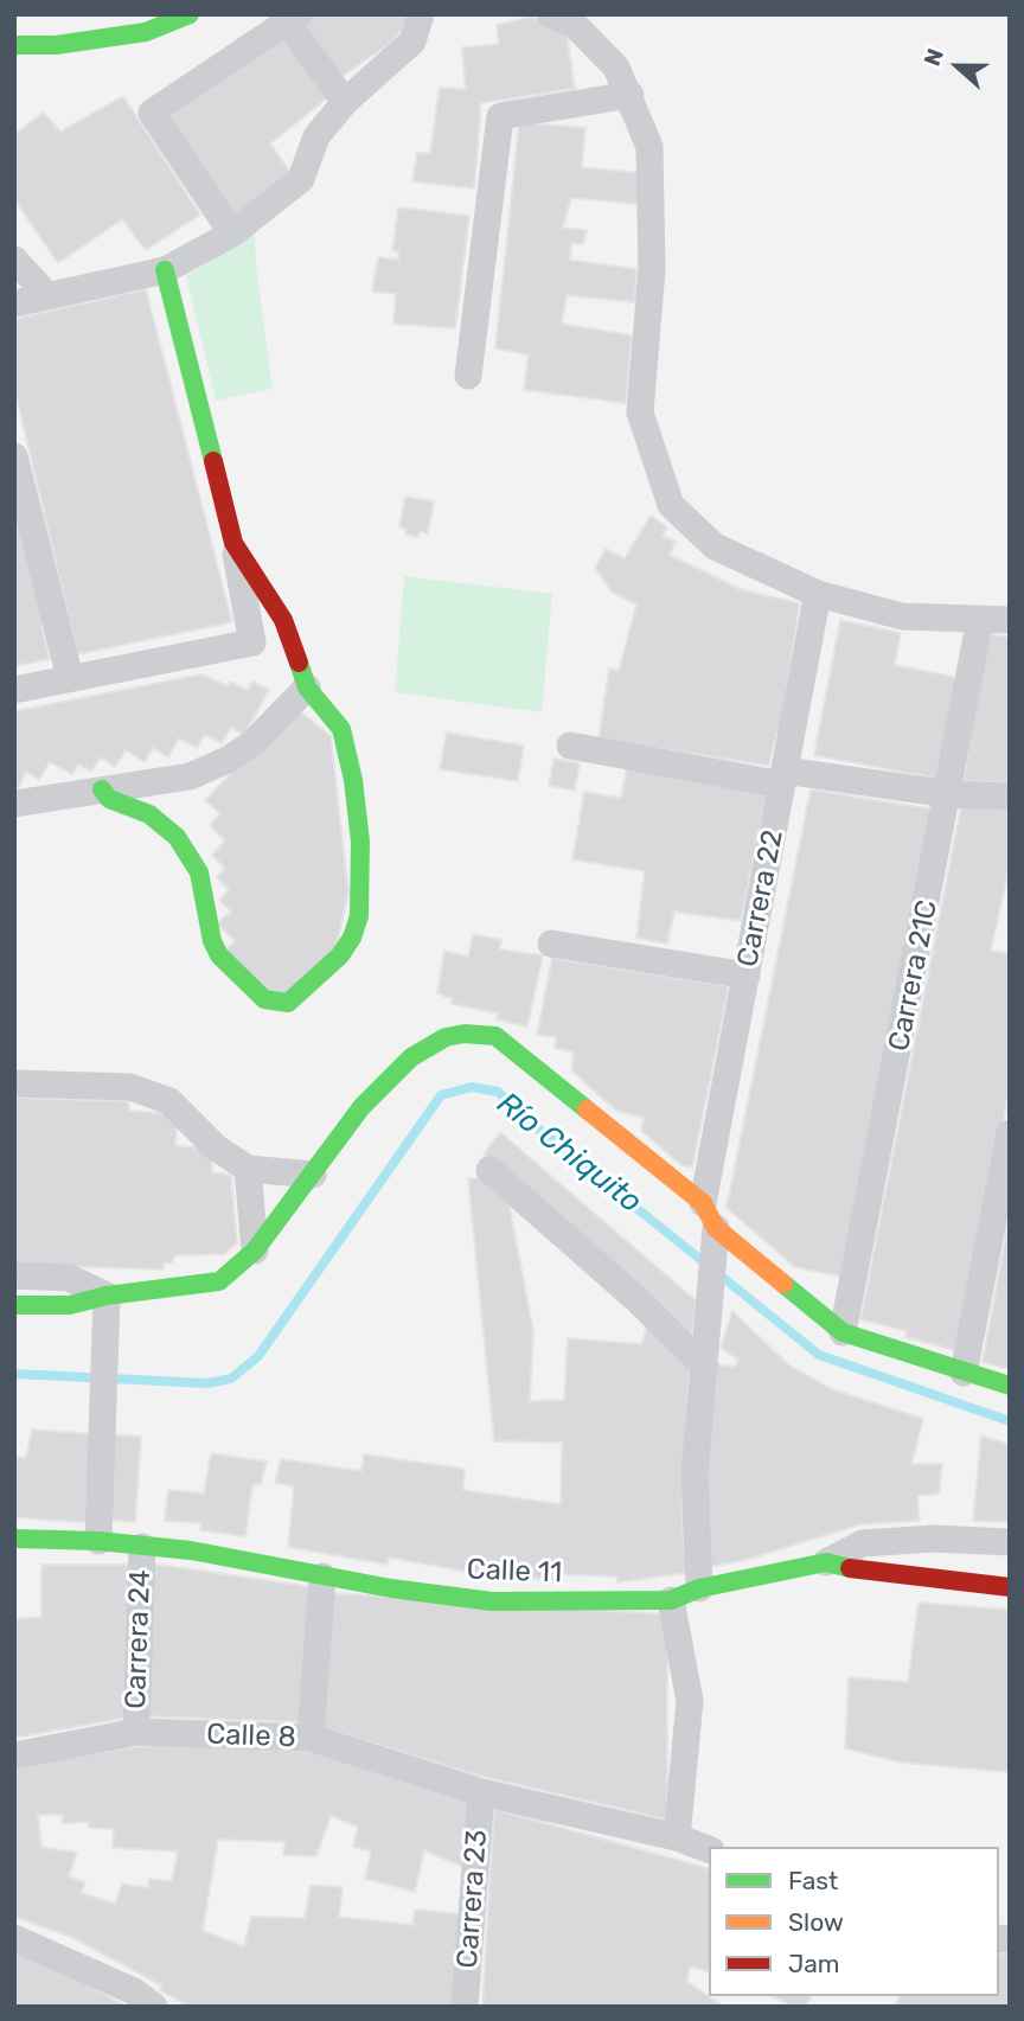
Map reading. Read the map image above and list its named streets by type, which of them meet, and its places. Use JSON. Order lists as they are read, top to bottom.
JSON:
{
  "streets": {
    "street": [
      "Carrera 22",
      "Carrera 21C",
      "Calle 11",
      "Carrera 24",
      "Calle 8",
      "Carrera 23"
    ]
  },
  "crossings": [
    ["Calle 11", "Carrera 24"],
    ["Carrera 24", "Calle 8"],
    ["Calle 8", "Carrera 23"]
  ],
  "water": ["Río Chiquito"],
  "legend": ["Fast", "Slow", "Jam"],
  "north": "left"
}
